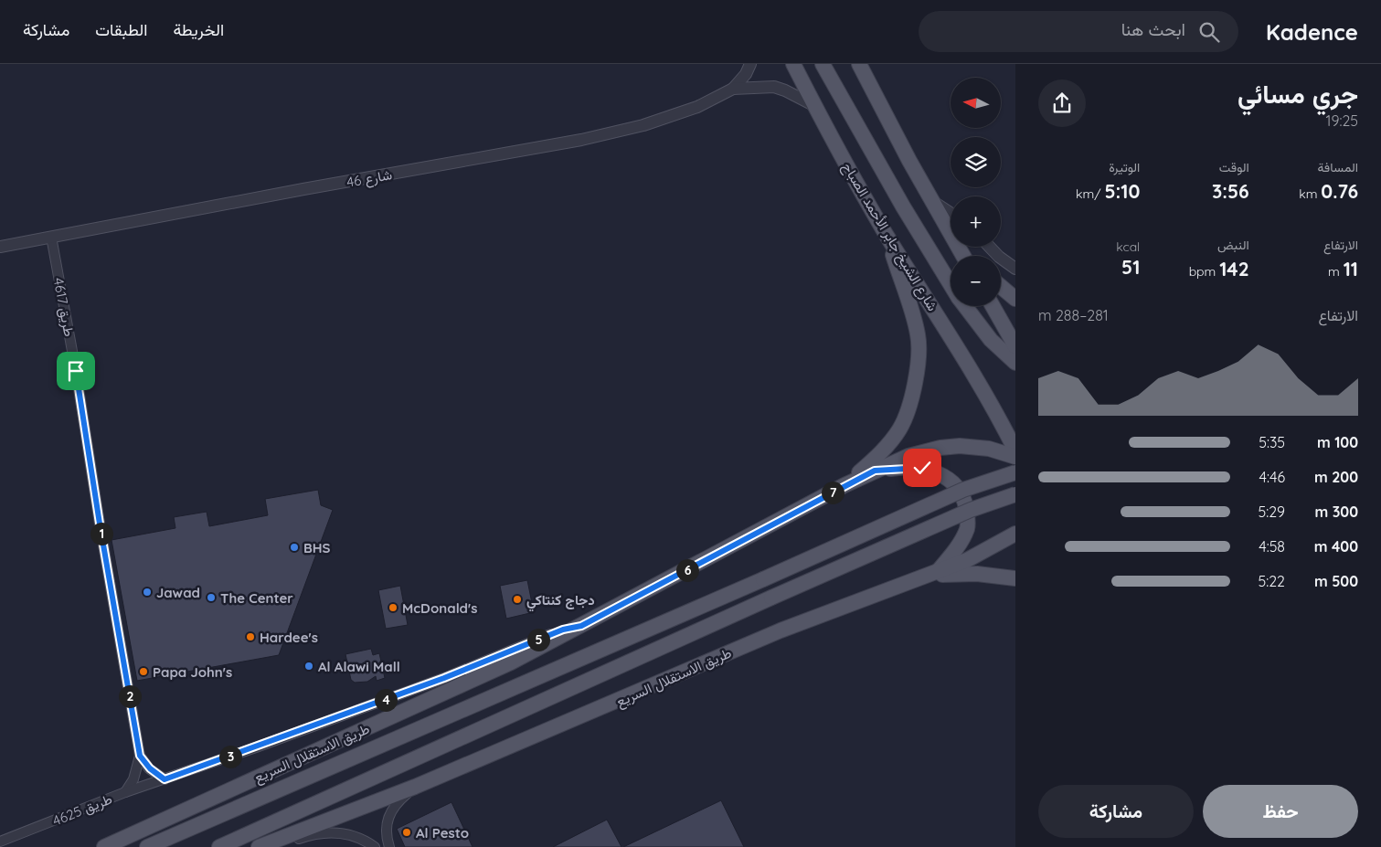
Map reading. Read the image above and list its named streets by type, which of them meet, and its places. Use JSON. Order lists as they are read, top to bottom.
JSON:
{
  "streets": {
    "main road": ["شارع الشيخ جابر الأحمد الصباح", "طريق الاستقلال السريع"],
    "street": ["شارع 46", "طريق 4617", "طريق 4625"]
  },
  "crossings": [
    ["شارع 46", "شارع الشيخ جابر الأحمد الصباح"],
    ["شارع 46", "طريق 4617"],
    ["طريق 4617", "طريق 4625"],
    ["طريق الاستقلال السريع", "طريق 4625"]
  ],
  "places": [
    "BHS",
    "Jawad",
    "The Center",
    "دجاج كنتاكي",
    "McDonald's",
    "Hardee's",
    "Al Alawi Mall",
    "Papa John's",
    "Al Pesto"
  ],
  "north": "left",
  "page": {
    "header": "Kadence",
    "search": "ابحث هنا",
    "nav": ["الخريطة", "الطبقات", "مشاركة"],
    "heading": ["جري مسائي", "19:25"],
    "map_buttons": ["+", "−"],
    "stats": [
      ["المسافة", "0.76 km"],
      ["الوقت", "3:56"],
      ["الوتيرة", "5:10 /km"],
      ["الارتفاع", "11 m"],
      ["النبض", "142 bpm"],
      ["kcal", "51"]
    ],
    "chart": ["الارتفاع", "281–288 m"],
    "list": [
      {
        "name": "100 m",
        "note": "5:35"
      },
      {
        "name": "200 m",
        "note": "4:46"
      },
      {
        "name": "300 m",
        "note": "5:29"
      },
      {
        "name": "400 m",
        "note": "4:58"
      },
      {
        "name": "500 m",
        "note": "5:22"
      }
    ],
    "pins": [
      "7",
      "1",
      "6",
      "5",
      "2",
      "4",
      "3"
    ],
    "buttons": ["حفظ", "مشاركة"]
  }
}
